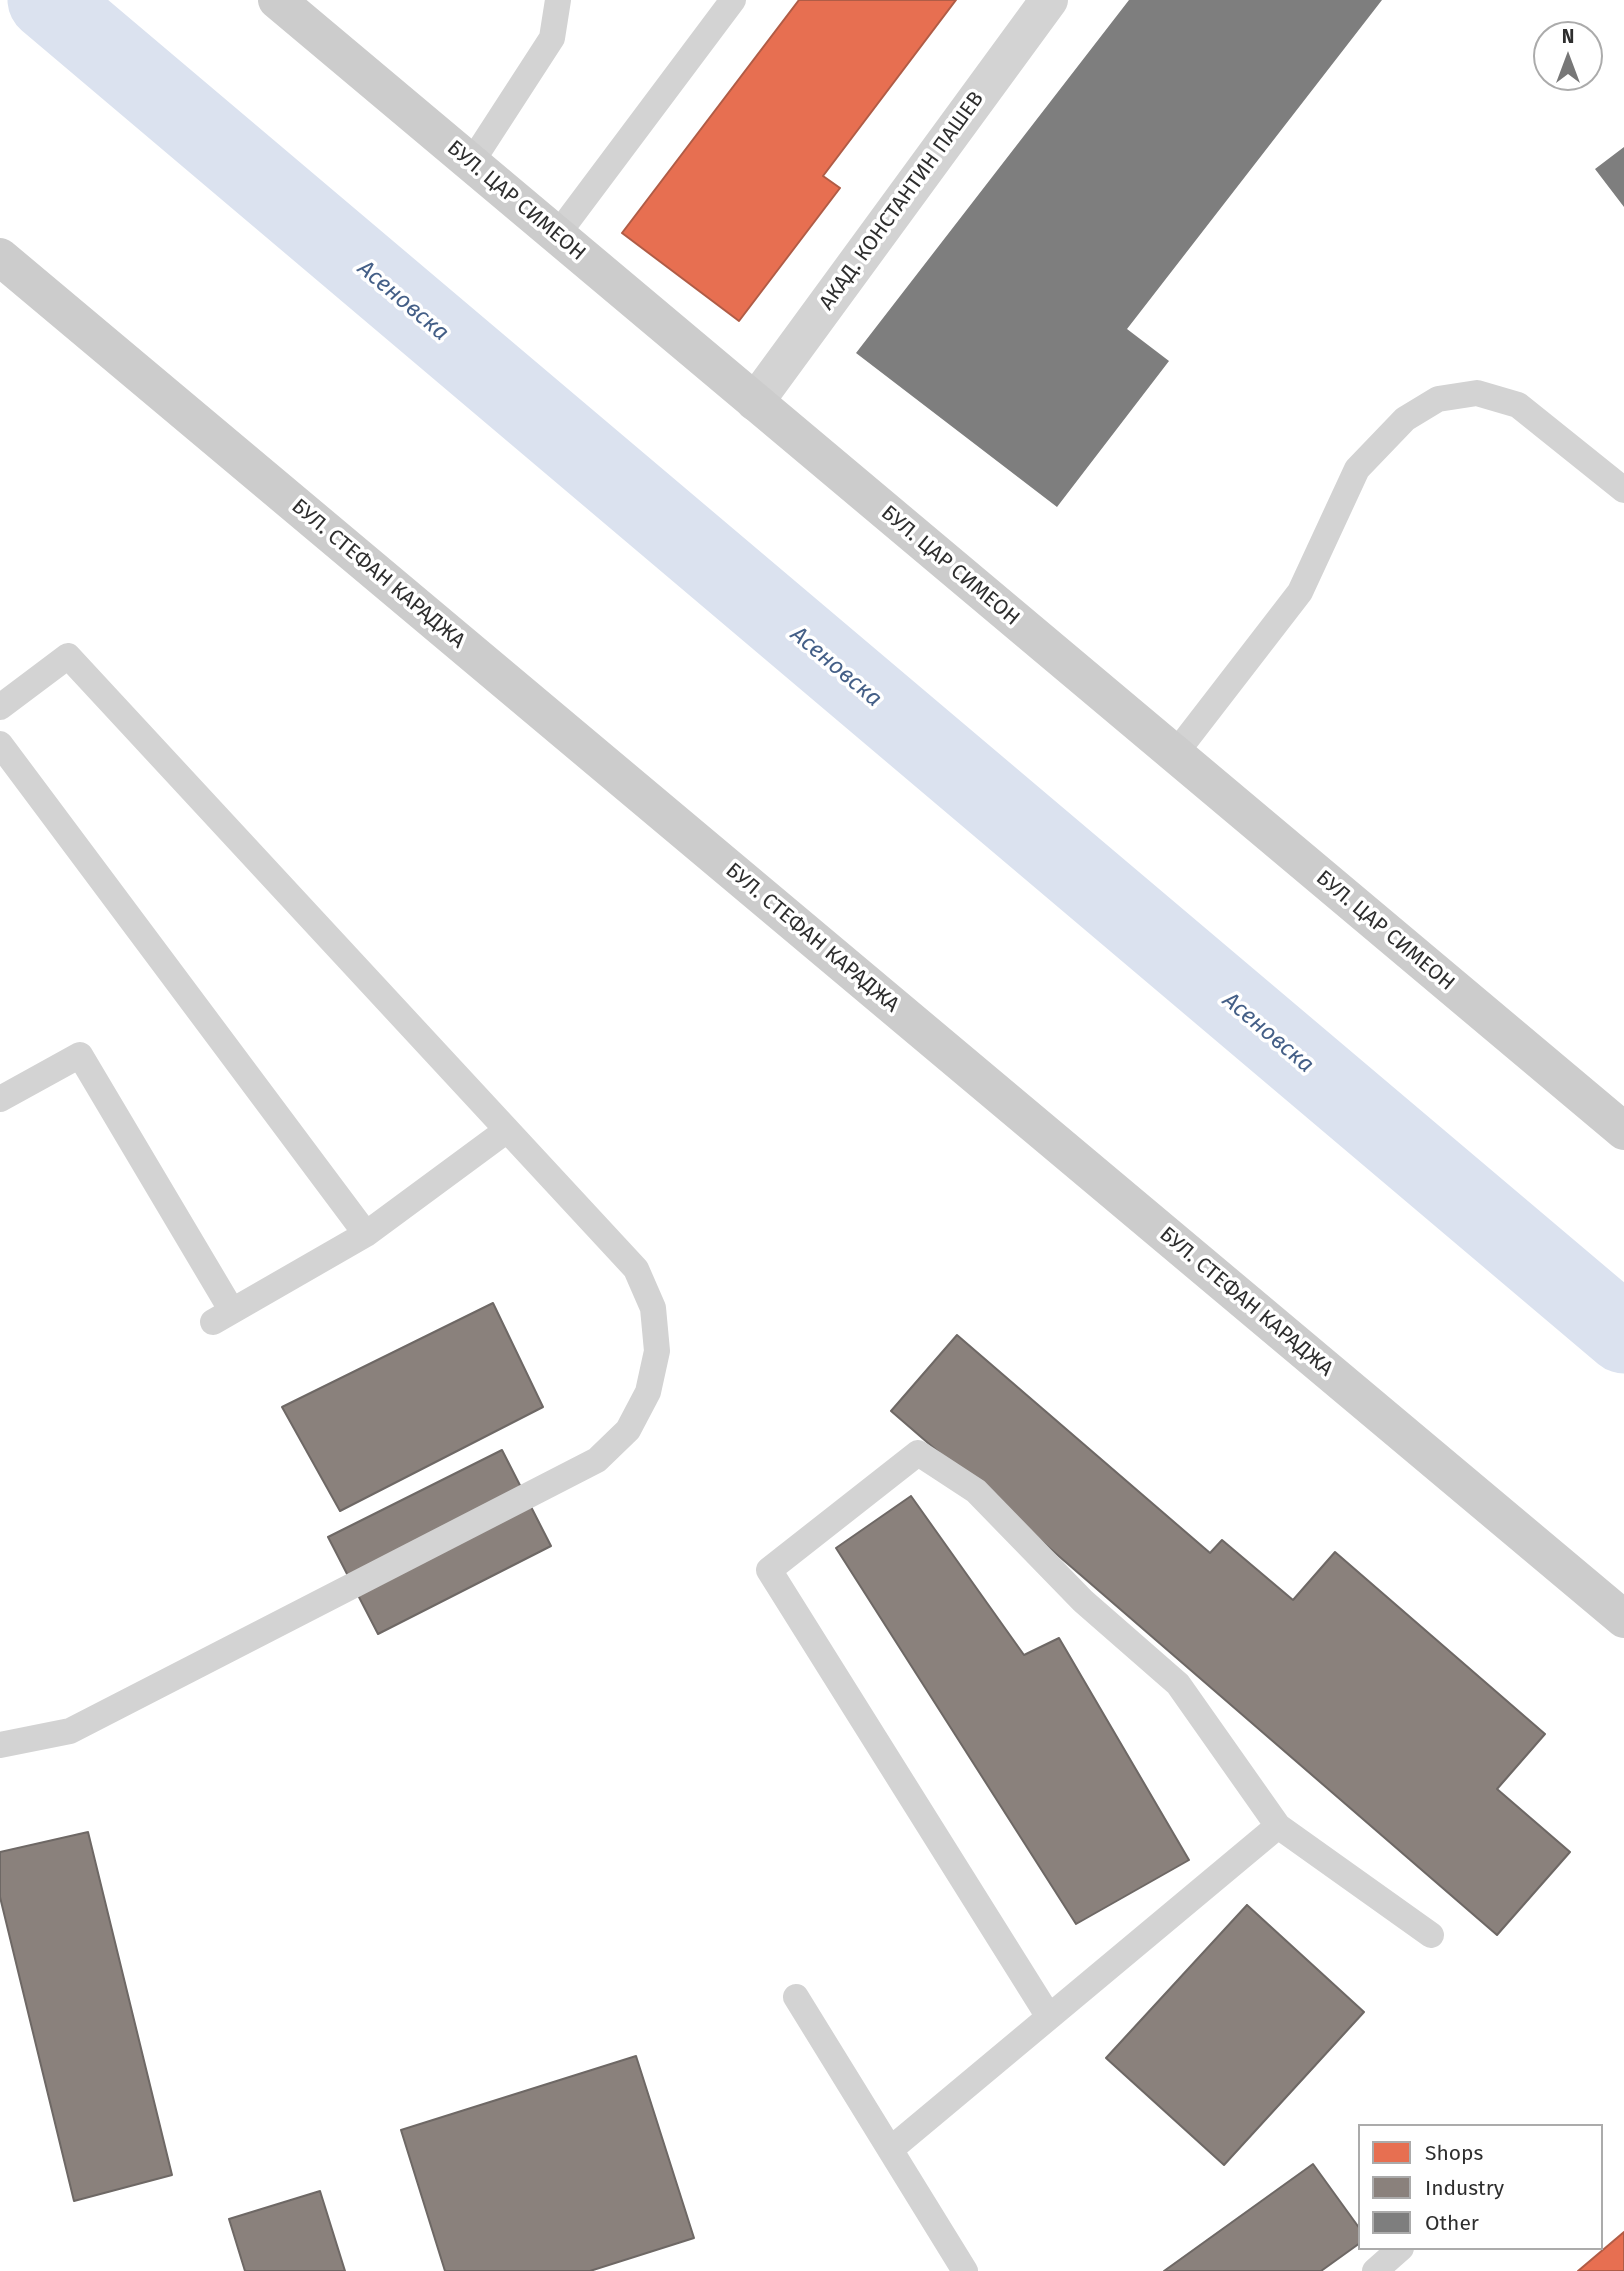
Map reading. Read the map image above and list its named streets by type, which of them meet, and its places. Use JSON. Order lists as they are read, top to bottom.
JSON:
{
  "streets": {
    "main road": ["БУЛ. ЦАР СИМЕОН", "БУЛ. СТЕФАН КАРАДЖА"],
    "street": ["АКАД. КОНСТАНТИН ПАШЕВ"]
  },
  "crossings": [
    ["БУЛ. ЦАР СИМЕОН", "АКАД. КОНСТАНТИН ПАШЕВ"]
  ],
  "water": ["Асеновска"],
  "legend": ["Shops", "Industry", "Other"],
  "north": "top"
}
